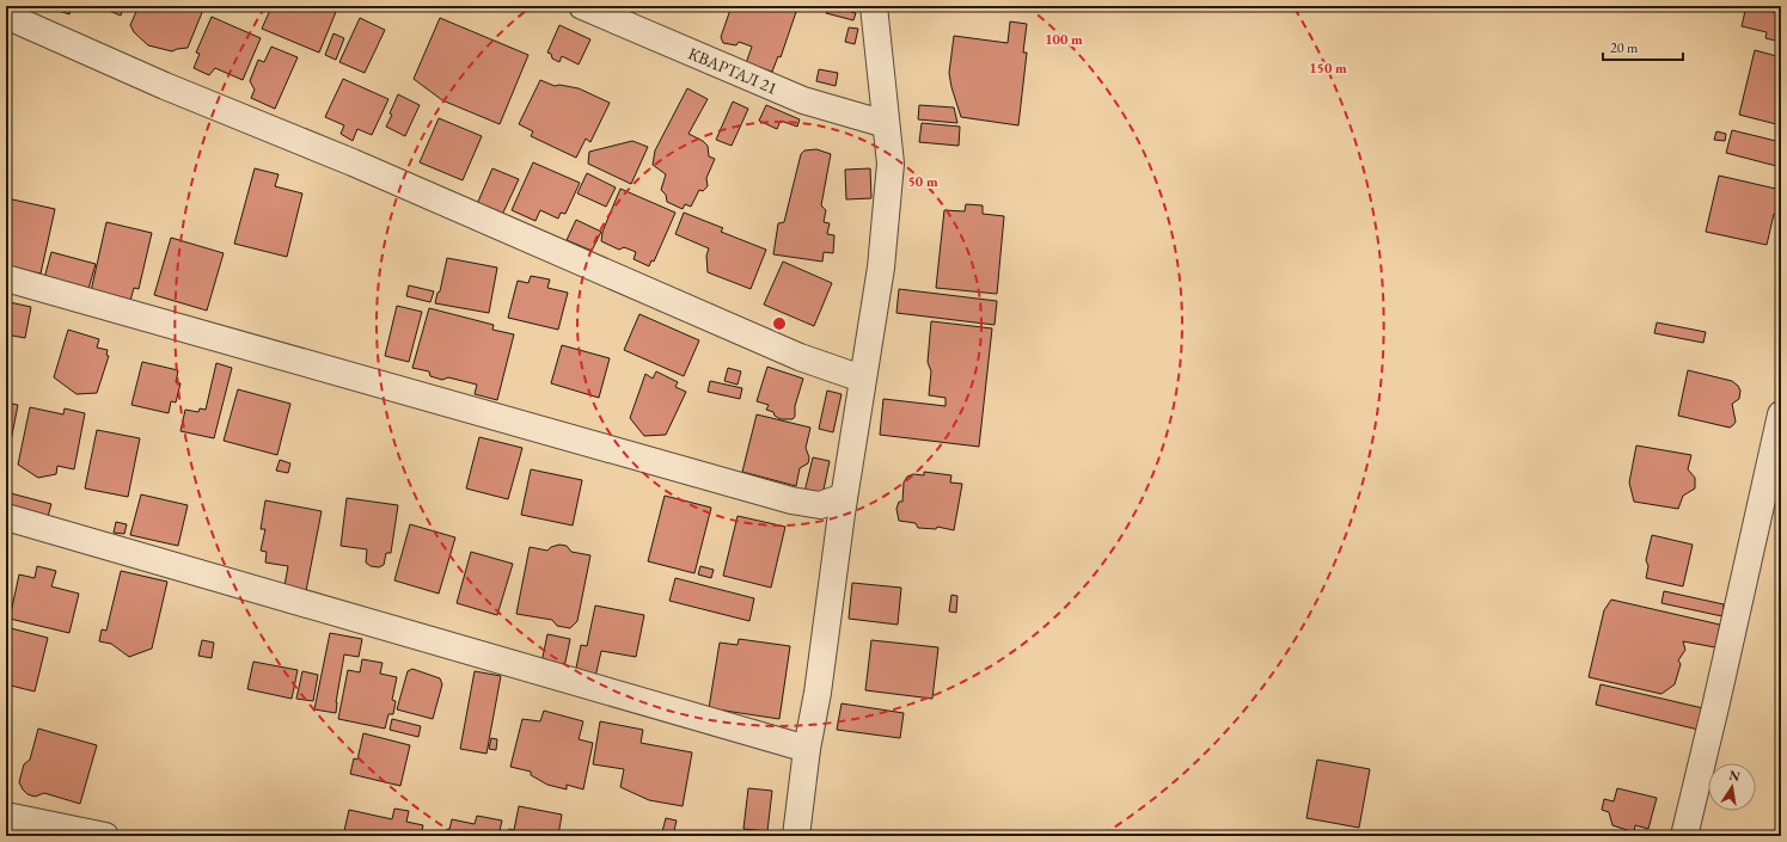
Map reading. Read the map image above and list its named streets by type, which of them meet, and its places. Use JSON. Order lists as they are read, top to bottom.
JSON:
{
  "streets": {
    "street": ["КВАРТАЛ 21"]
  },
  "scale_bar": "20 m",
  "north": "top",
  "rings": ["100 m", "150 m", "50 m"]
}
